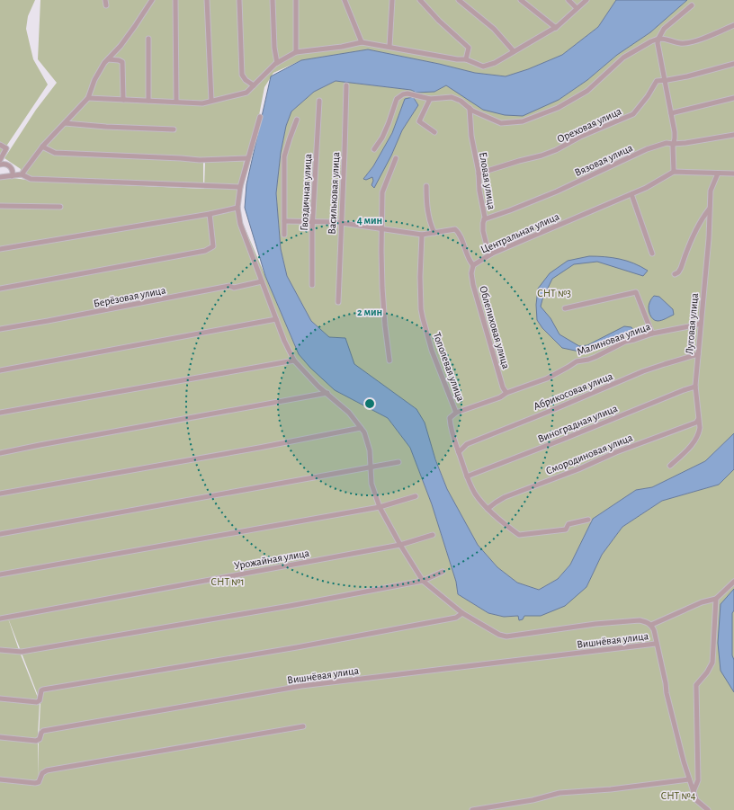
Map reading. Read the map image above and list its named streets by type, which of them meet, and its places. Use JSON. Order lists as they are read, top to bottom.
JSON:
{
  "streets": {
    "street": [
      "Ореховая улица",
      "Вязовая улица",
      "Еловая улица",
      "Гвоздичная улица",
      "Васильковая улица",
      "Центральная улица",
      "Берёзовая улица",
      "Луговая улица",
      "Облепиховая улица",
      "Малиновая улица",
      "Тополевая улица",
      "Абрикосовая улица",
      "Виноградная улица",
      "Смородиновая улица",
      "Урожайная улица",
      "Вишнёвая улица"
    ]
  },
  "crossings": [
    ["Ореховая улица", "Еловая улица"],
    ["Вязовая улица", "Еловая улица"],
    ["Еловая улица", "Центральная улица"],
    ["Гвоздичная улица", "Центральная улица"],
    ["Васильковая улица", "Центральная улица"],
    ["Центральная улица", "Облепиховая улица"],
    ["Центральная улица", "Тополевая улица"],
    ["Луговая улица", "Малиновая улица"],
    ["Луговая улица", "Абрикосовая улица"],
    ["Луговая улица", "Виноградная улица"],
    ["Луговая улица", "Смородиновая улица"],
    ["Облепиховая улица", "Малиновая улица"],
    ["Малиновая улица", "Тополевая улица"],
    ["Тополевая улица", "Абрикосовая улица"],
    ["Тополевая улица", "Виноградная улица"],
    ["Тополевая улица", "Смородиновая улица"]
  ],
  "parks": ["СНТ №3", "СНТ №1", "СНТ №4"],
  "rings": ["4 мин", "2 мин"]
}
